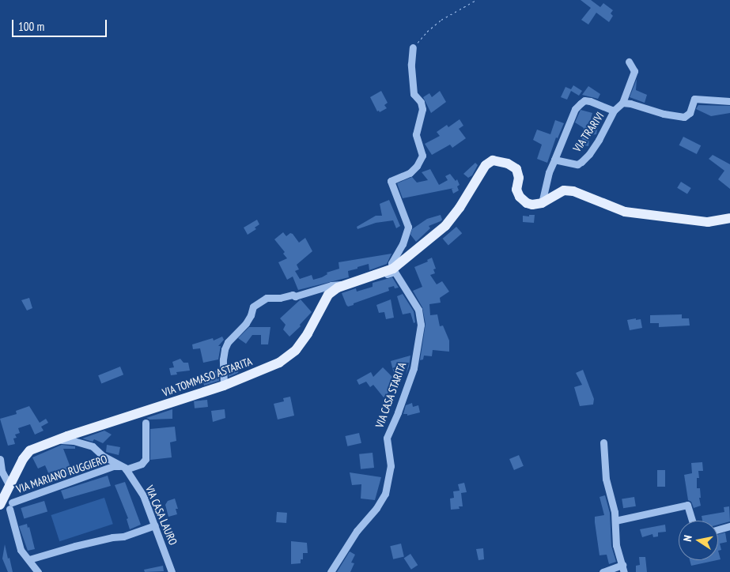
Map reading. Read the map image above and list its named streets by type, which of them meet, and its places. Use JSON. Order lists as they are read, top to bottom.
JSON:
{
  "streets": {
    "main road": ["VIA TOMMASO ASTARITA"],
    "street": [
      "VIA TRARIVI",
      "VIA CASA STARITA",
      "VIA MARIANO RUGGIERO",
      "VIA CASA LAURO"
    ]
  },
  "crossings": [
    ["VIA TRARIVI", "VIA TOMMASO ASTARITA"],
    ["VIA TOMMASO ASTARITA", "VIA CASA STARITA"],
    ["VIA TOMMASO ASTARITA", "VIA MARIANO RUGGIERO"],
    ["VIA TOMMASO ASTARITA", "VIA CASA LAURO"],
    ["VIA MARIANO RUGGIERO", "VIA CASA LAURO"]
  ],
  "scale_bar": "100 m",
  "north": "left"
}
